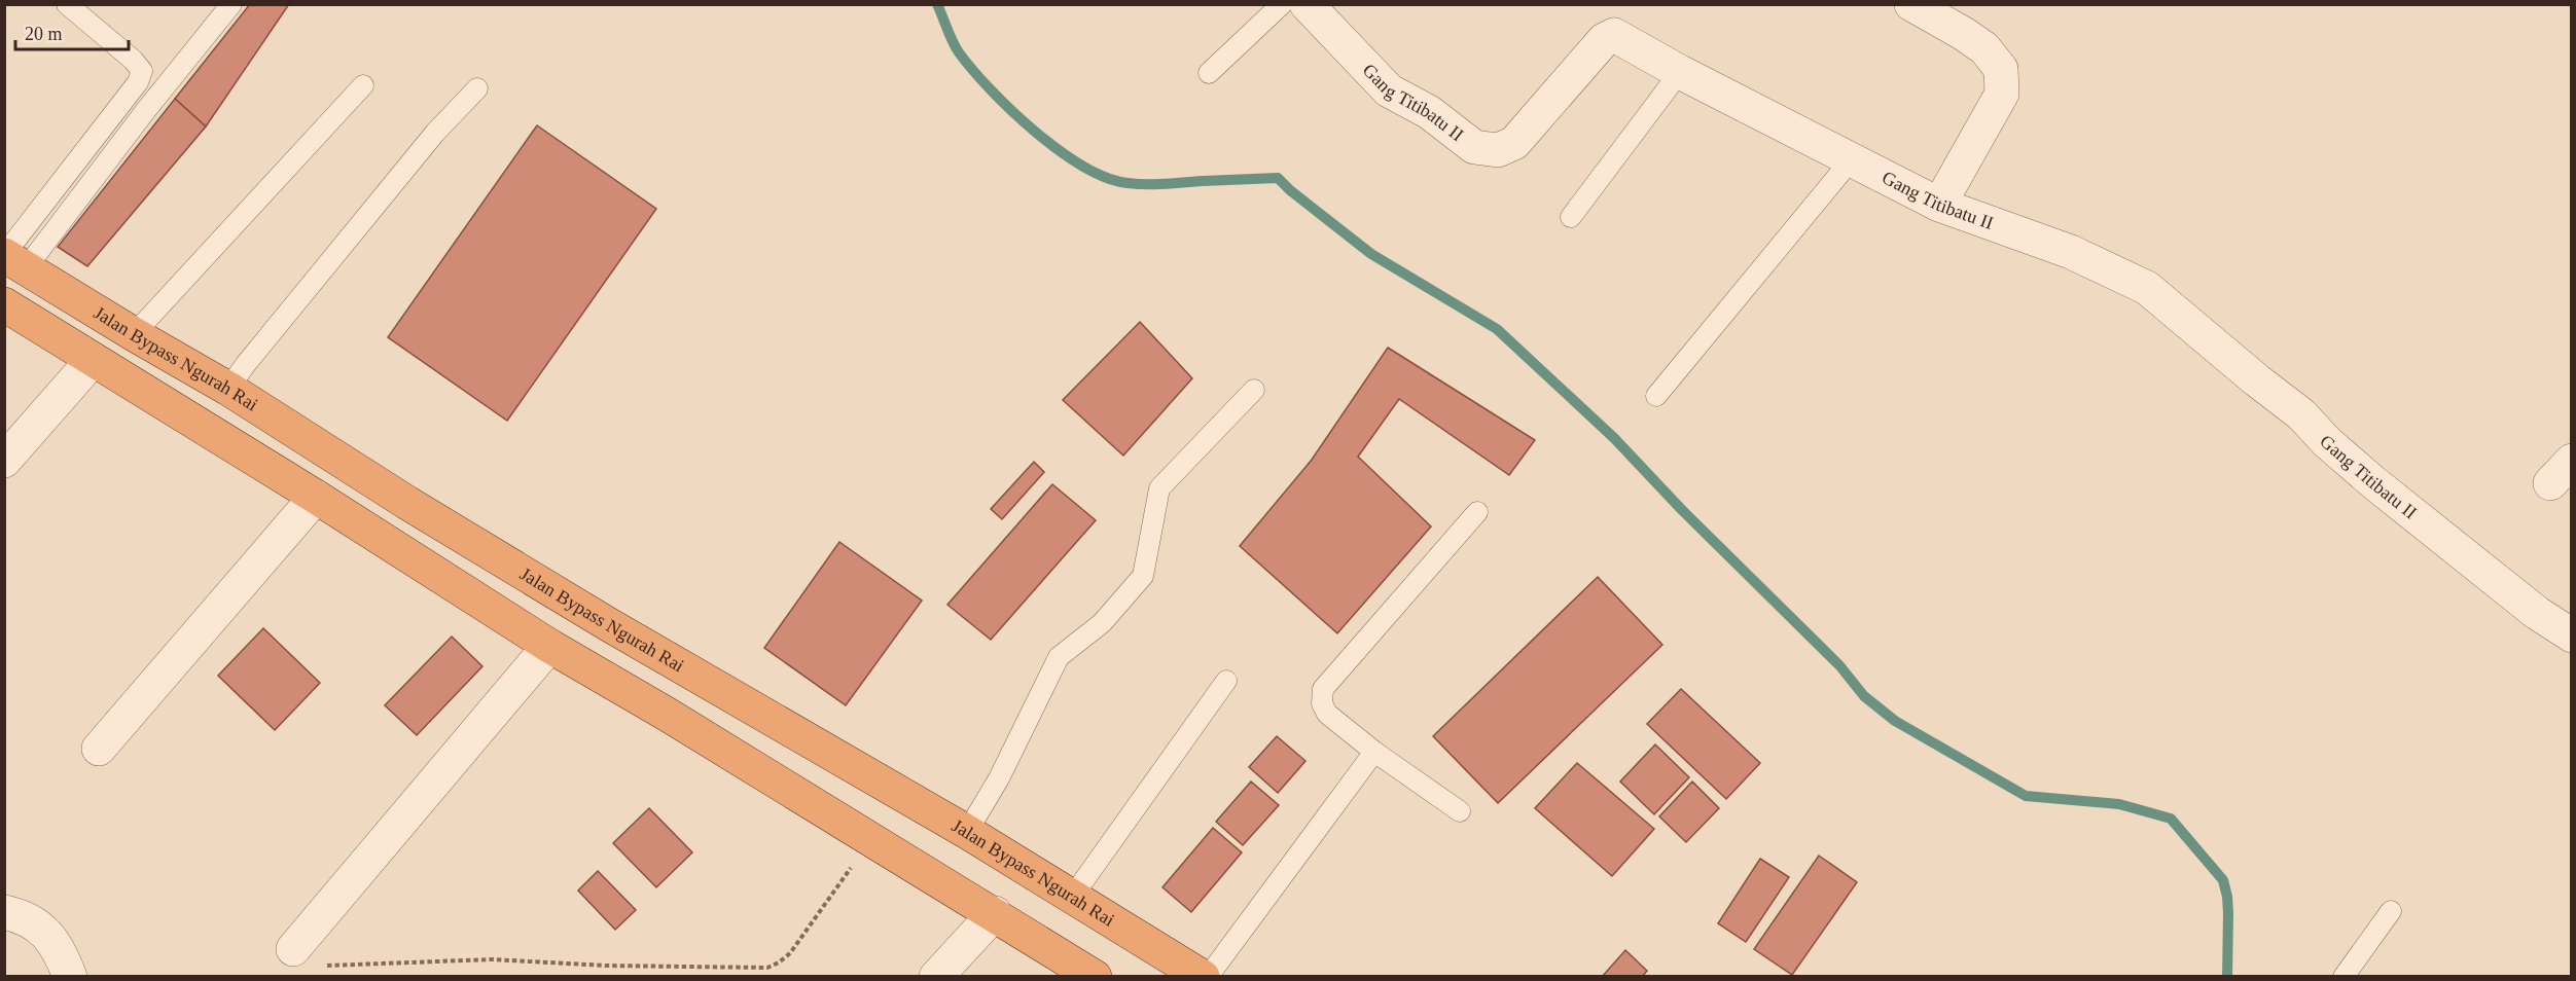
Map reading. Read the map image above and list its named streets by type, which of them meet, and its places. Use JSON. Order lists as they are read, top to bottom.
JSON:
{
  "streets": {
    "highway": ["Jalan Bypass Ngurah Rai"],
    "street": ["Gang Titibatu II"]
  },
  "scale_bar": "20 m"
}
